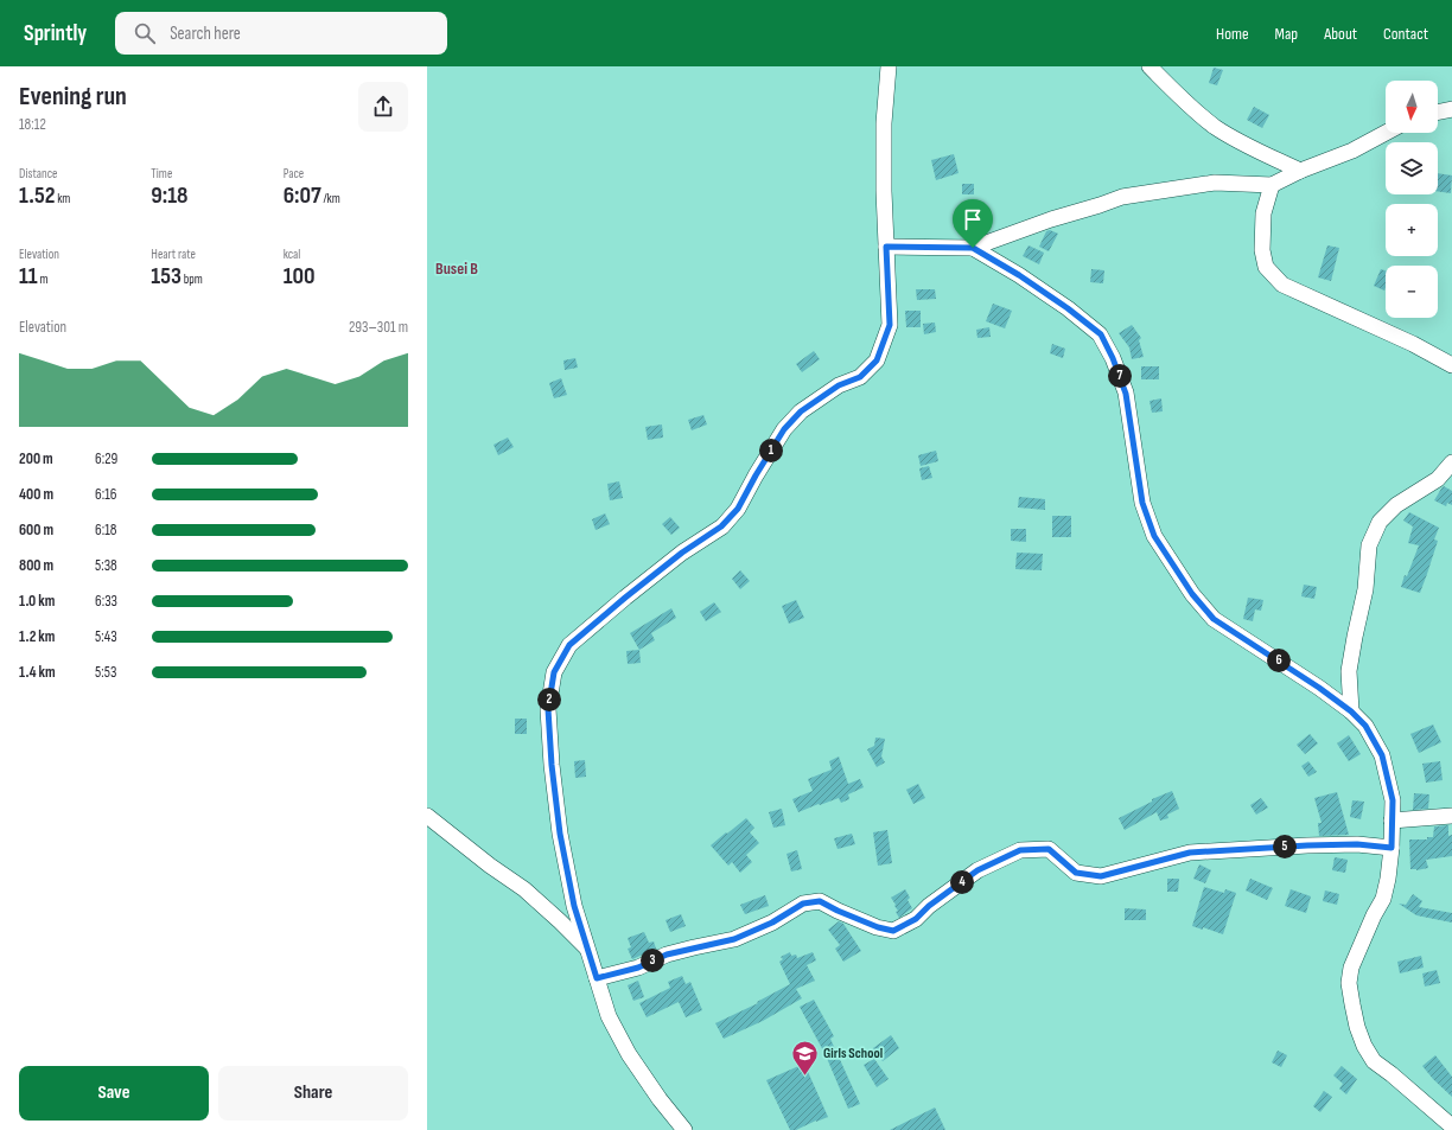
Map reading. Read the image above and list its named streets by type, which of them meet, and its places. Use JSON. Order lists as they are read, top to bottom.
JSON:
{
  "districts": ["Busei B"],
  "places": {
    "school or university": ["Girls School"]
  },
  "north": "bottom",
  "page": {
    "header": "Sprintly",
    "search": "Search here",
    "nav": [
      "Home",
      "Map",
      "About",
      "Contact"
    ],
    "heading": ["Evening run", "18:12"],
    "map_buttons": ["+", "−"],
    "stats": [
      ["Distance", "1.52 km"],
      ["Time", "9:18"],
      ["Pace", "6:07 /km"],
      ["Elevation", "11 m"],
      ["Heart rate", "153 bpm"],
      ["kcal", "100"]
    ],
    "chart": ["Elevation", "293–301 m"],
    "pins": [
      "7",
      "1",
      "6",
      "2",
      "5",
      "4",
      "3"
    ],
    "list": [
      {
        "name": "200 m",
        "note": "6:29"
      },
      {
        "name": "400 m",
        "note": "6:16"
      },
      {
        "name": "600 m",
        "note": "6:18"
      },
      {
        "name": "800 m",
        "note": "5:38"
      },
      {
        "name": "1.0 km",
        "note": "6:33"
      },
      {
        "name": "1.2 km",
        "note": "5:43"
      },
      {
        "name": "1.4 km",
        "note": "5:53"
      }
    ],
    "buttons": ["Save", "Share"]
  }
}
